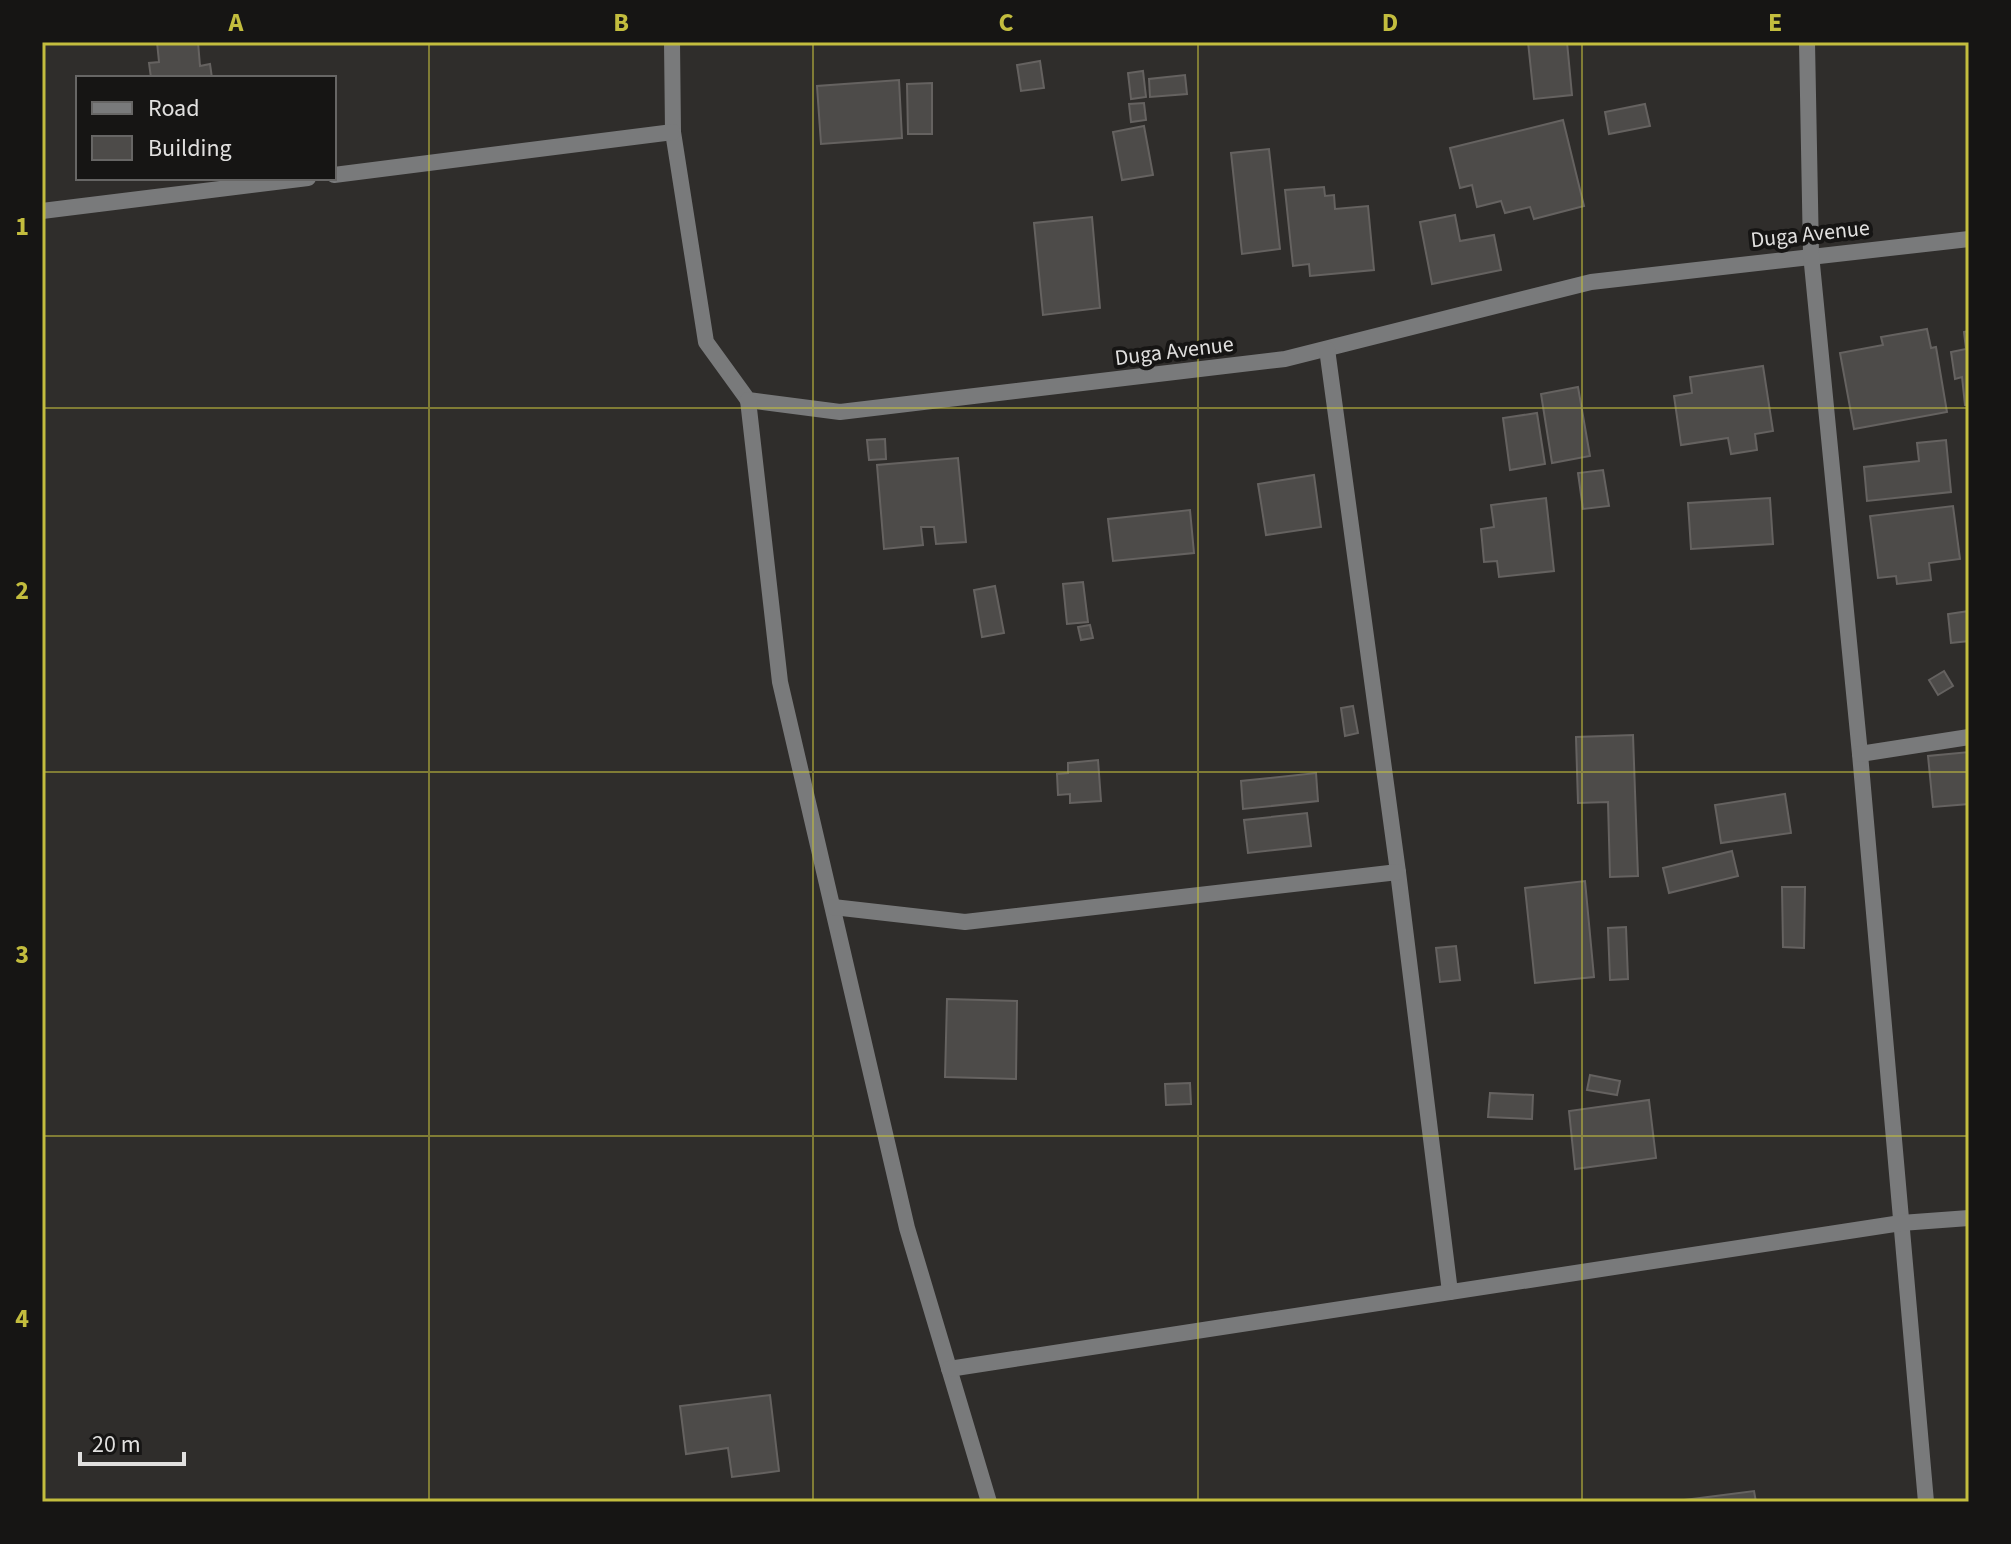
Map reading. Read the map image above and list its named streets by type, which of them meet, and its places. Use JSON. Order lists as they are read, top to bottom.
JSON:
{
  "streets": {
    "street": ["Duga Avenue"]
  },
  "legend": ["Road", "Building"],
  "scale_bar": "20 m",
  "grid": {
    "columns": [
      "A",
      "B",
      "C",
      "D",
      "E"
    ],
    "rows": [
      "1",
      "2",
      "3",
      "4"
    ]
  }
}
